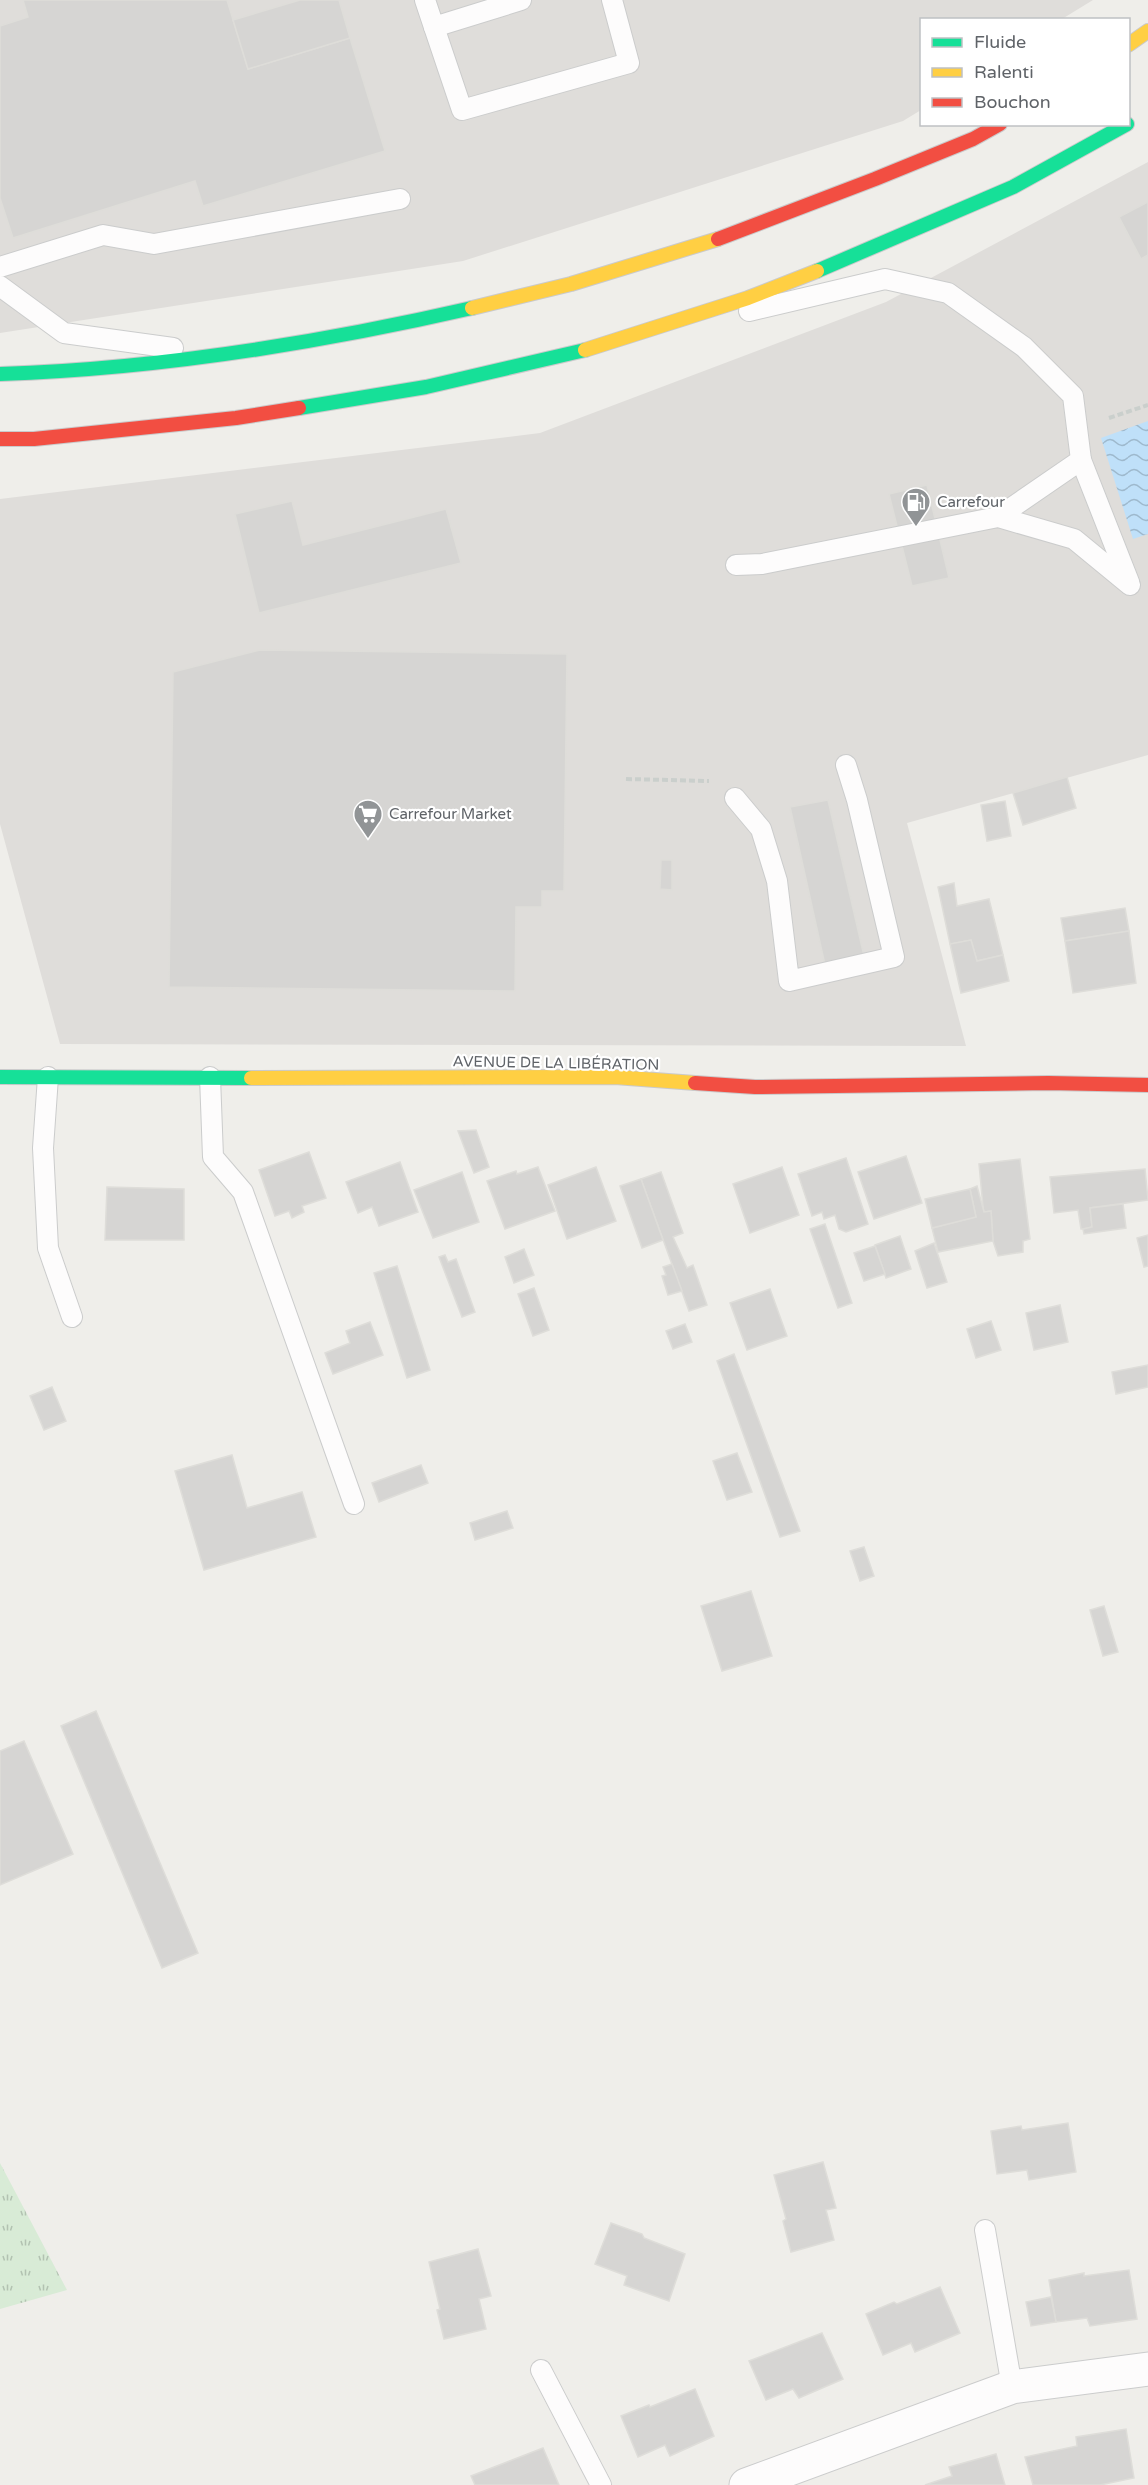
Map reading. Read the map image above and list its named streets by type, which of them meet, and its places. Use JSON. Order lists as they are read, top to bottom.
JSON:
{
  "streets": {
    "main road": ["AVENUE DE LA LIBÉRATION"]
  },
  "places": {
    "fuel station": ["Carrefour"],
    "supermarket": ["Carrefour Market"]
  },
  "legend": ["Fluide", "Ralenti", "Bouchon"]
}
